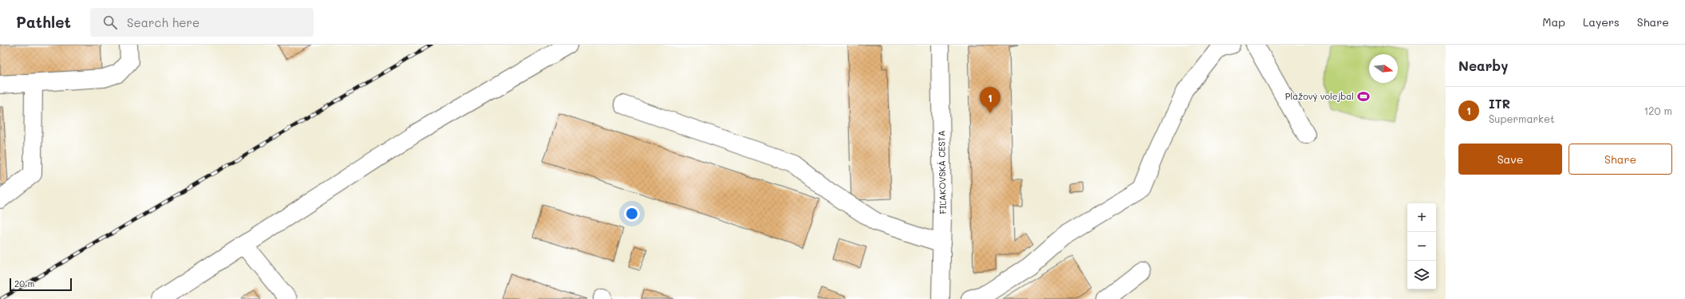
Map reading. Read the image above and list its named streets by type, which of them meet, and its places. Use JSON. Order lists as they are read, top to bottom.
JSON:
{
  "streets": {
    "street": ["FIĽAKOVSKÁ CESTA"]
  },
  "places": {
    "sports": ["Plážový volejbal"]
  },
  "scale_bar": "20 m",
  "north": "right",
  "page": {
    "header": "Pathlet",
    "search": "Search here",
    "nav": ["Map", "Layers", "Share"],
    "heading": "Nearby",
    "list": [
      {
        "mark": "1",
        "name": "ITR",
        "note": "Supermarket",
        "value": "120 m"
      }
    ],
    "pins": "1",
    "buttons": ["Save", "Share"],
    "map_buttons": ["+", "−"],
    "scale": "20 m"
  }
}
